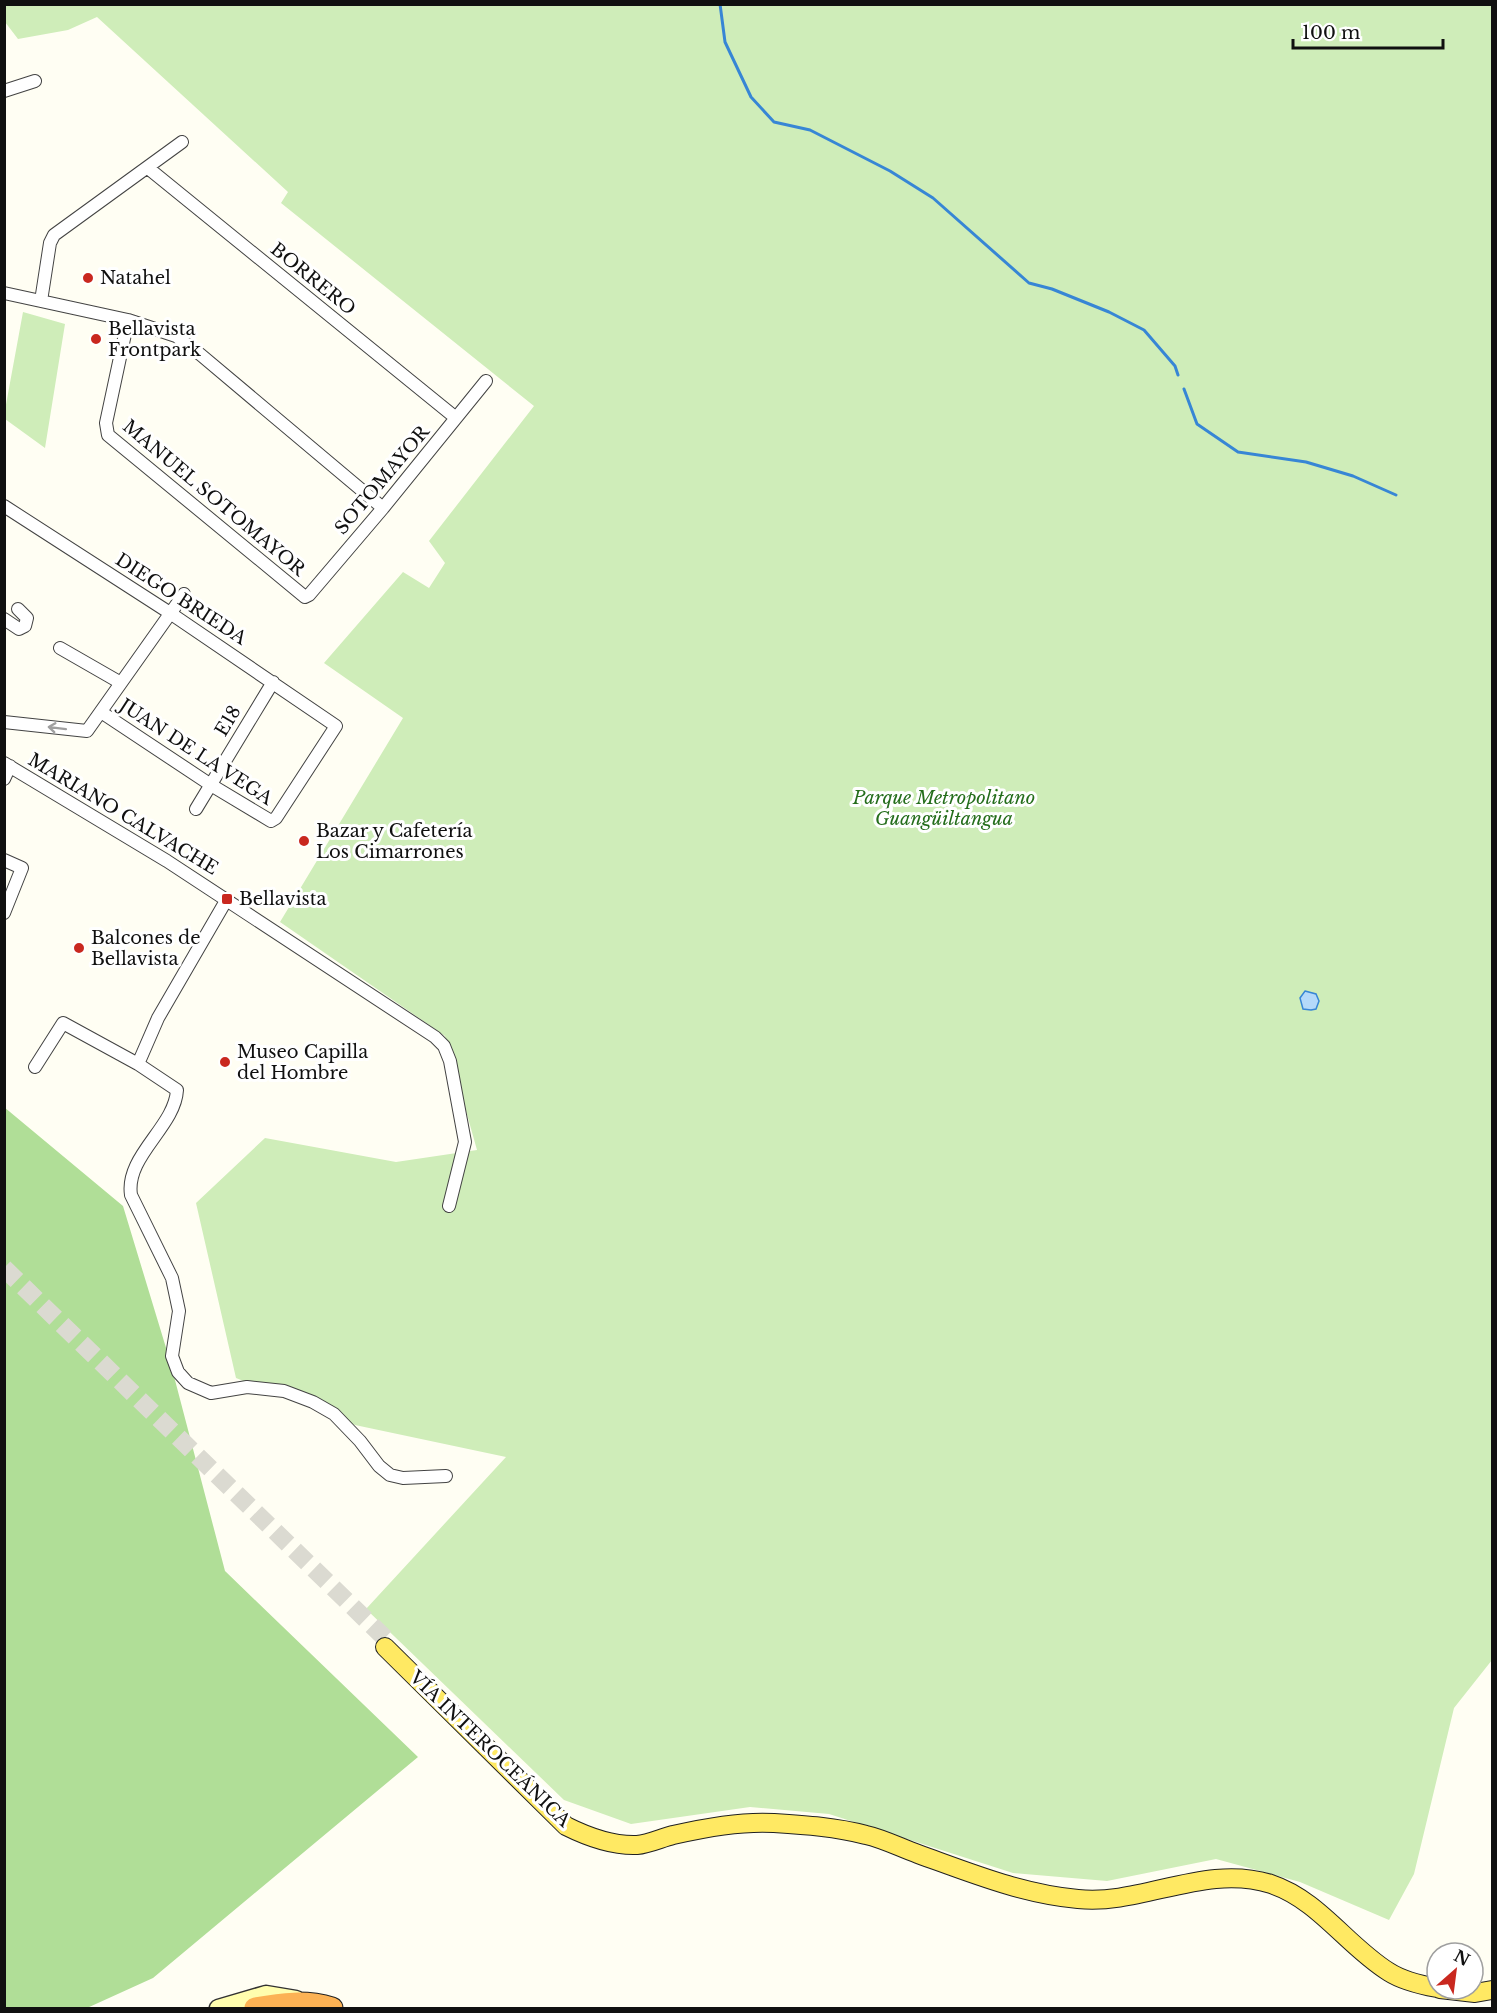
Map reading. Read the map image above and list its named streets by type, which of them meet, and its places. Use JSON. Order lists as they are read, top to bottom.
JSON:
{
  "streets": {
    "main road": ["VÍA INTEROCEÁNICA"],
    "street": [
      "BORRERO",
      "SOTOMAYOR",
      "MANUEL SOTOMAYOR",
      "DIEGO BRIEDA",
      "E18",
      "JUAN DE LA VEGA",
      "MARIANO CALVACHE"
    ]
  },
  "crossings": [
    ["BORRERO", "SOTOMAYOR"],
    ["SOTOMAYOR", "MANUEL SOTOMAYOR"],
    ["DIEGO BRIEDA", "E18"],
    ["DIEGO BRIEDA", "JUAN DE LA VEGA"],
    ["E18", "JUAN DE LA VEGA"]
  ],
  "parks": ["Parque Metropolitano Guangüiltangua"],
  "places": {
    "other": [
      "Natahel",
      "Bellavista Frontpark",
      "Bazar y Cafetería Los Cimarrones",
      "Balcones de Bellavista",
      "Museo Capilla del Hombre"
    ],
    "transit": ["Bellavista"]
  },
  "scale_bar": "100 m",
  "north": "top right"
}
